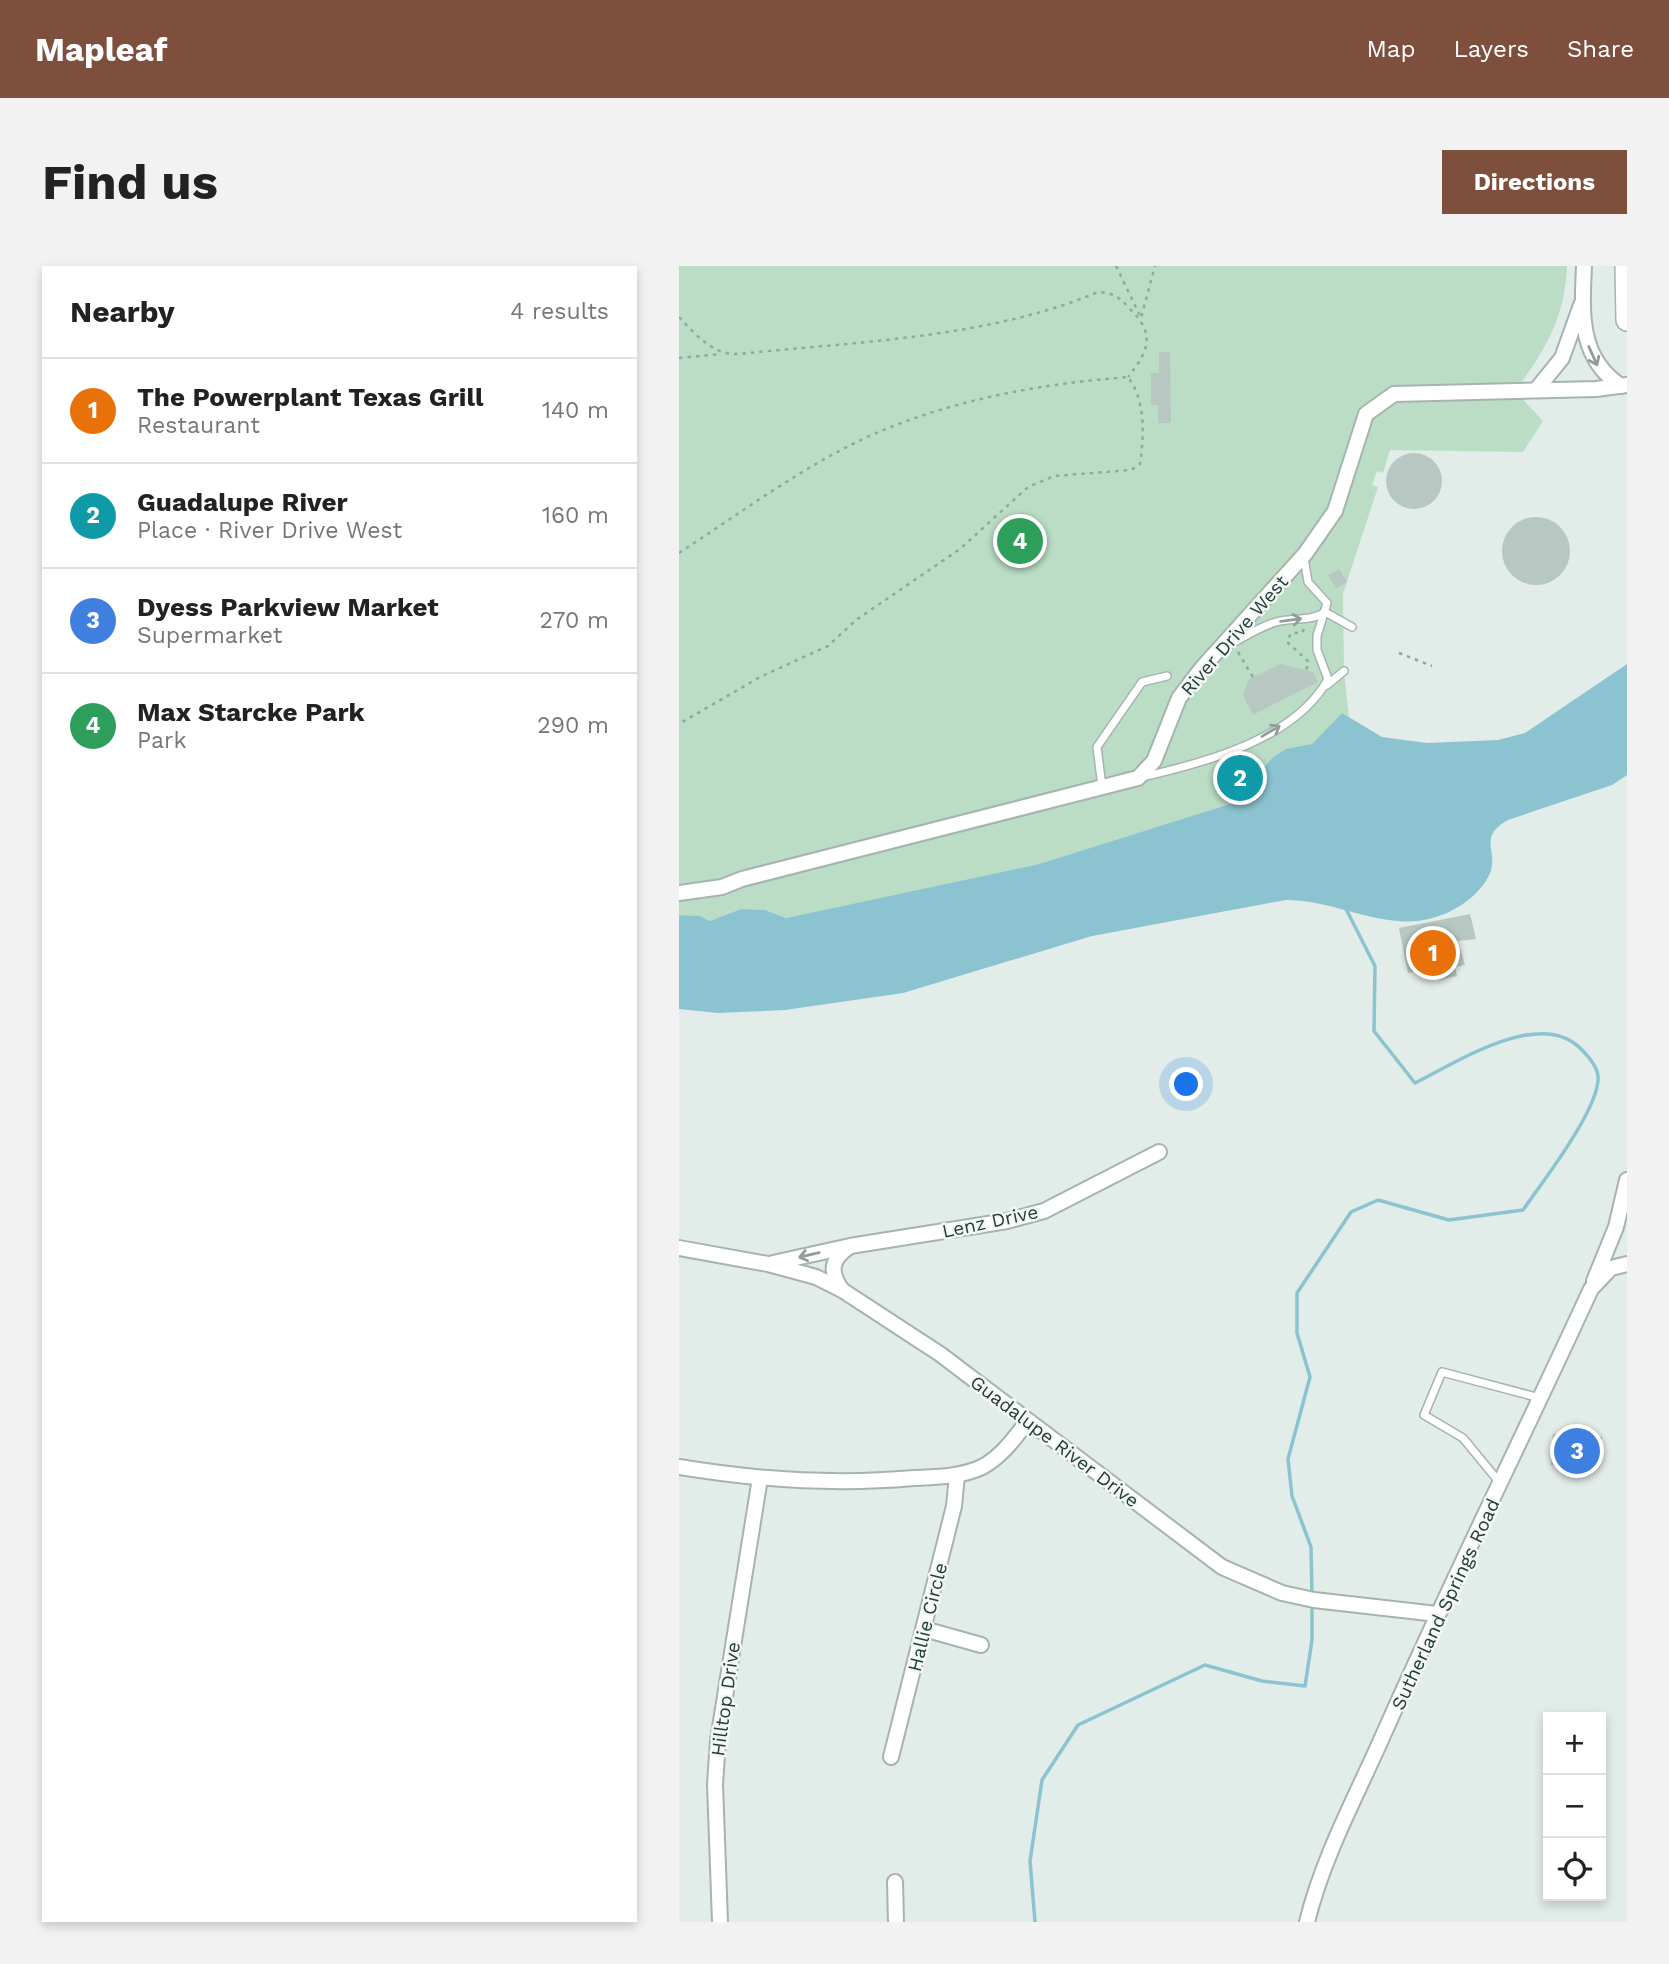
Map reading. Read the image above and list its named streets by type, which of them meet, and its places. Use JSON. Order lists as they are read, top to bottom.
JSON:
{
  "streets": {
    "street": [
      "River Drive West",
      "Lenz Drive",
      "Guadalupe River Drive",
      "Sutherland Springs Road",
      "Hallie Circle",
      "Hilltop Drive"
    ]
  },
  "crossings": [
    ["Lenz Drive", "Guadalupe River Drive"],
    ["Guadalupe River Drive", "Sutherland Springs Road"]
  ],
  "page": {
    "header": "Mapleaf",
    "nav": ["Map", "Layers", "Share"],
    "buttons": "Directions",
    "title": "Find us",
    "heading": ["Nearby", "4 results"],
    "list": [
      {
        "mark": "1",
        "name": "The Powerplant Texas Grill",
        "note": "Restaurant",
        "value": "140 m"
      },
      {
        "mark": "2",
        "name": "Guadalupe River",
        "note": "Place · River Drive West",
        "value": "160 m"
      },
      {
        "mark": "3",
        "name": "Dyess Parkview Market",
        "note": "Supermarket",
        "value": "270 m"
      },
      {
        "mark": "4",
        "name": "Max Starcke Park",
        "note": "Park",
        "value": "290 m"
      }
    ],
    "pins": [
      "4",
      "2",
      "1",
      "3"
    ],
    "map_buttons": ["+", "−"]
  }
}
